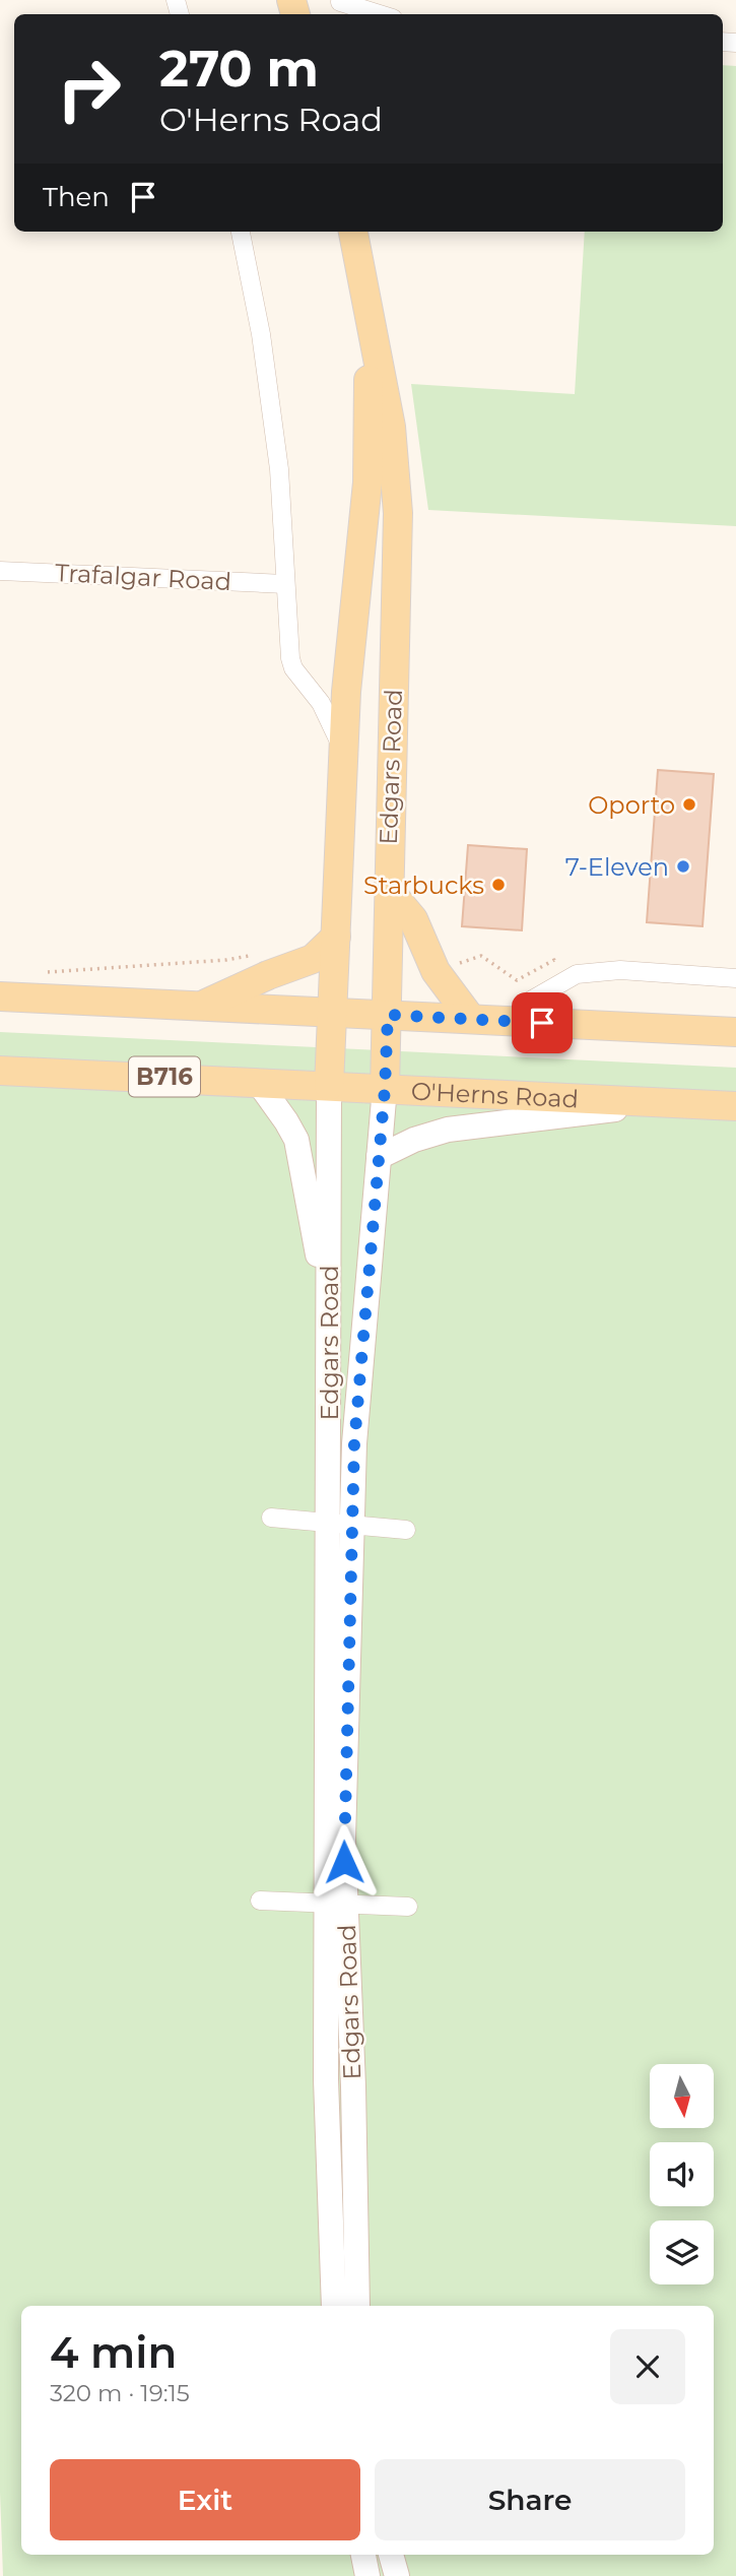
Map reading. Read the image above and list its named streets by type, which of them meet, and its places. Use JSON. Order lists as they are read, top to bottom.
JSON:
{
  "streets": {
    "main road": ["Edgars Road", "B716", "O'Herns Road"],
    "street": ["Trafalgar Road"]
  },
  "crossings": [
    ["Edgars Road", "O'Herns Road"]
  ],
  "places": ["Oporto", "7-Eleven", "Starbucks"],
  "north": "bottom",
  "page": {
    "turn": ["270 m", "O'Herns Road"],
    "then": "Then",
    "heading": ["4 min", "320 m · 19:15"],
    "buttons": ["Exit", "Share"]
  }
}
